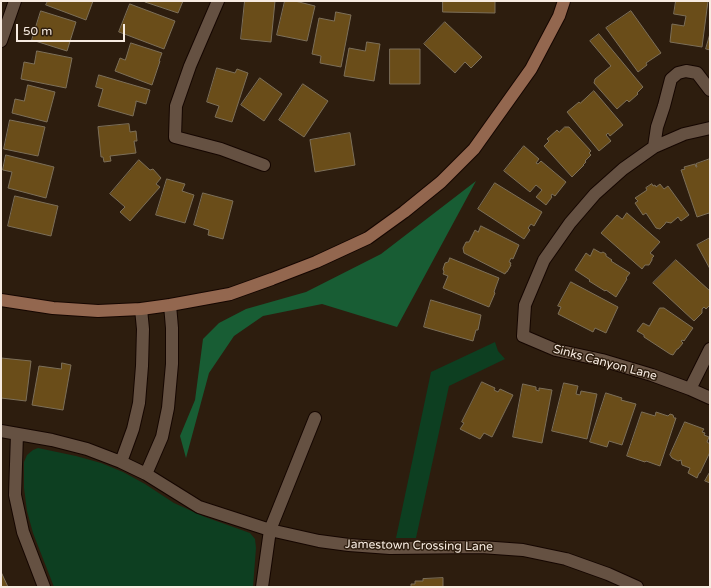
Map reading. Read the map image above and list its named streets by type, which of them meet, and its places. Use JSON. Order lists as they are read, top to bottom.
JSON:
{
  "streets": {
    "street": ["Sinks Canyon Lane", "Jamestown Crossing Lane"]
  },
  "scale_bar": "50 m"
}
